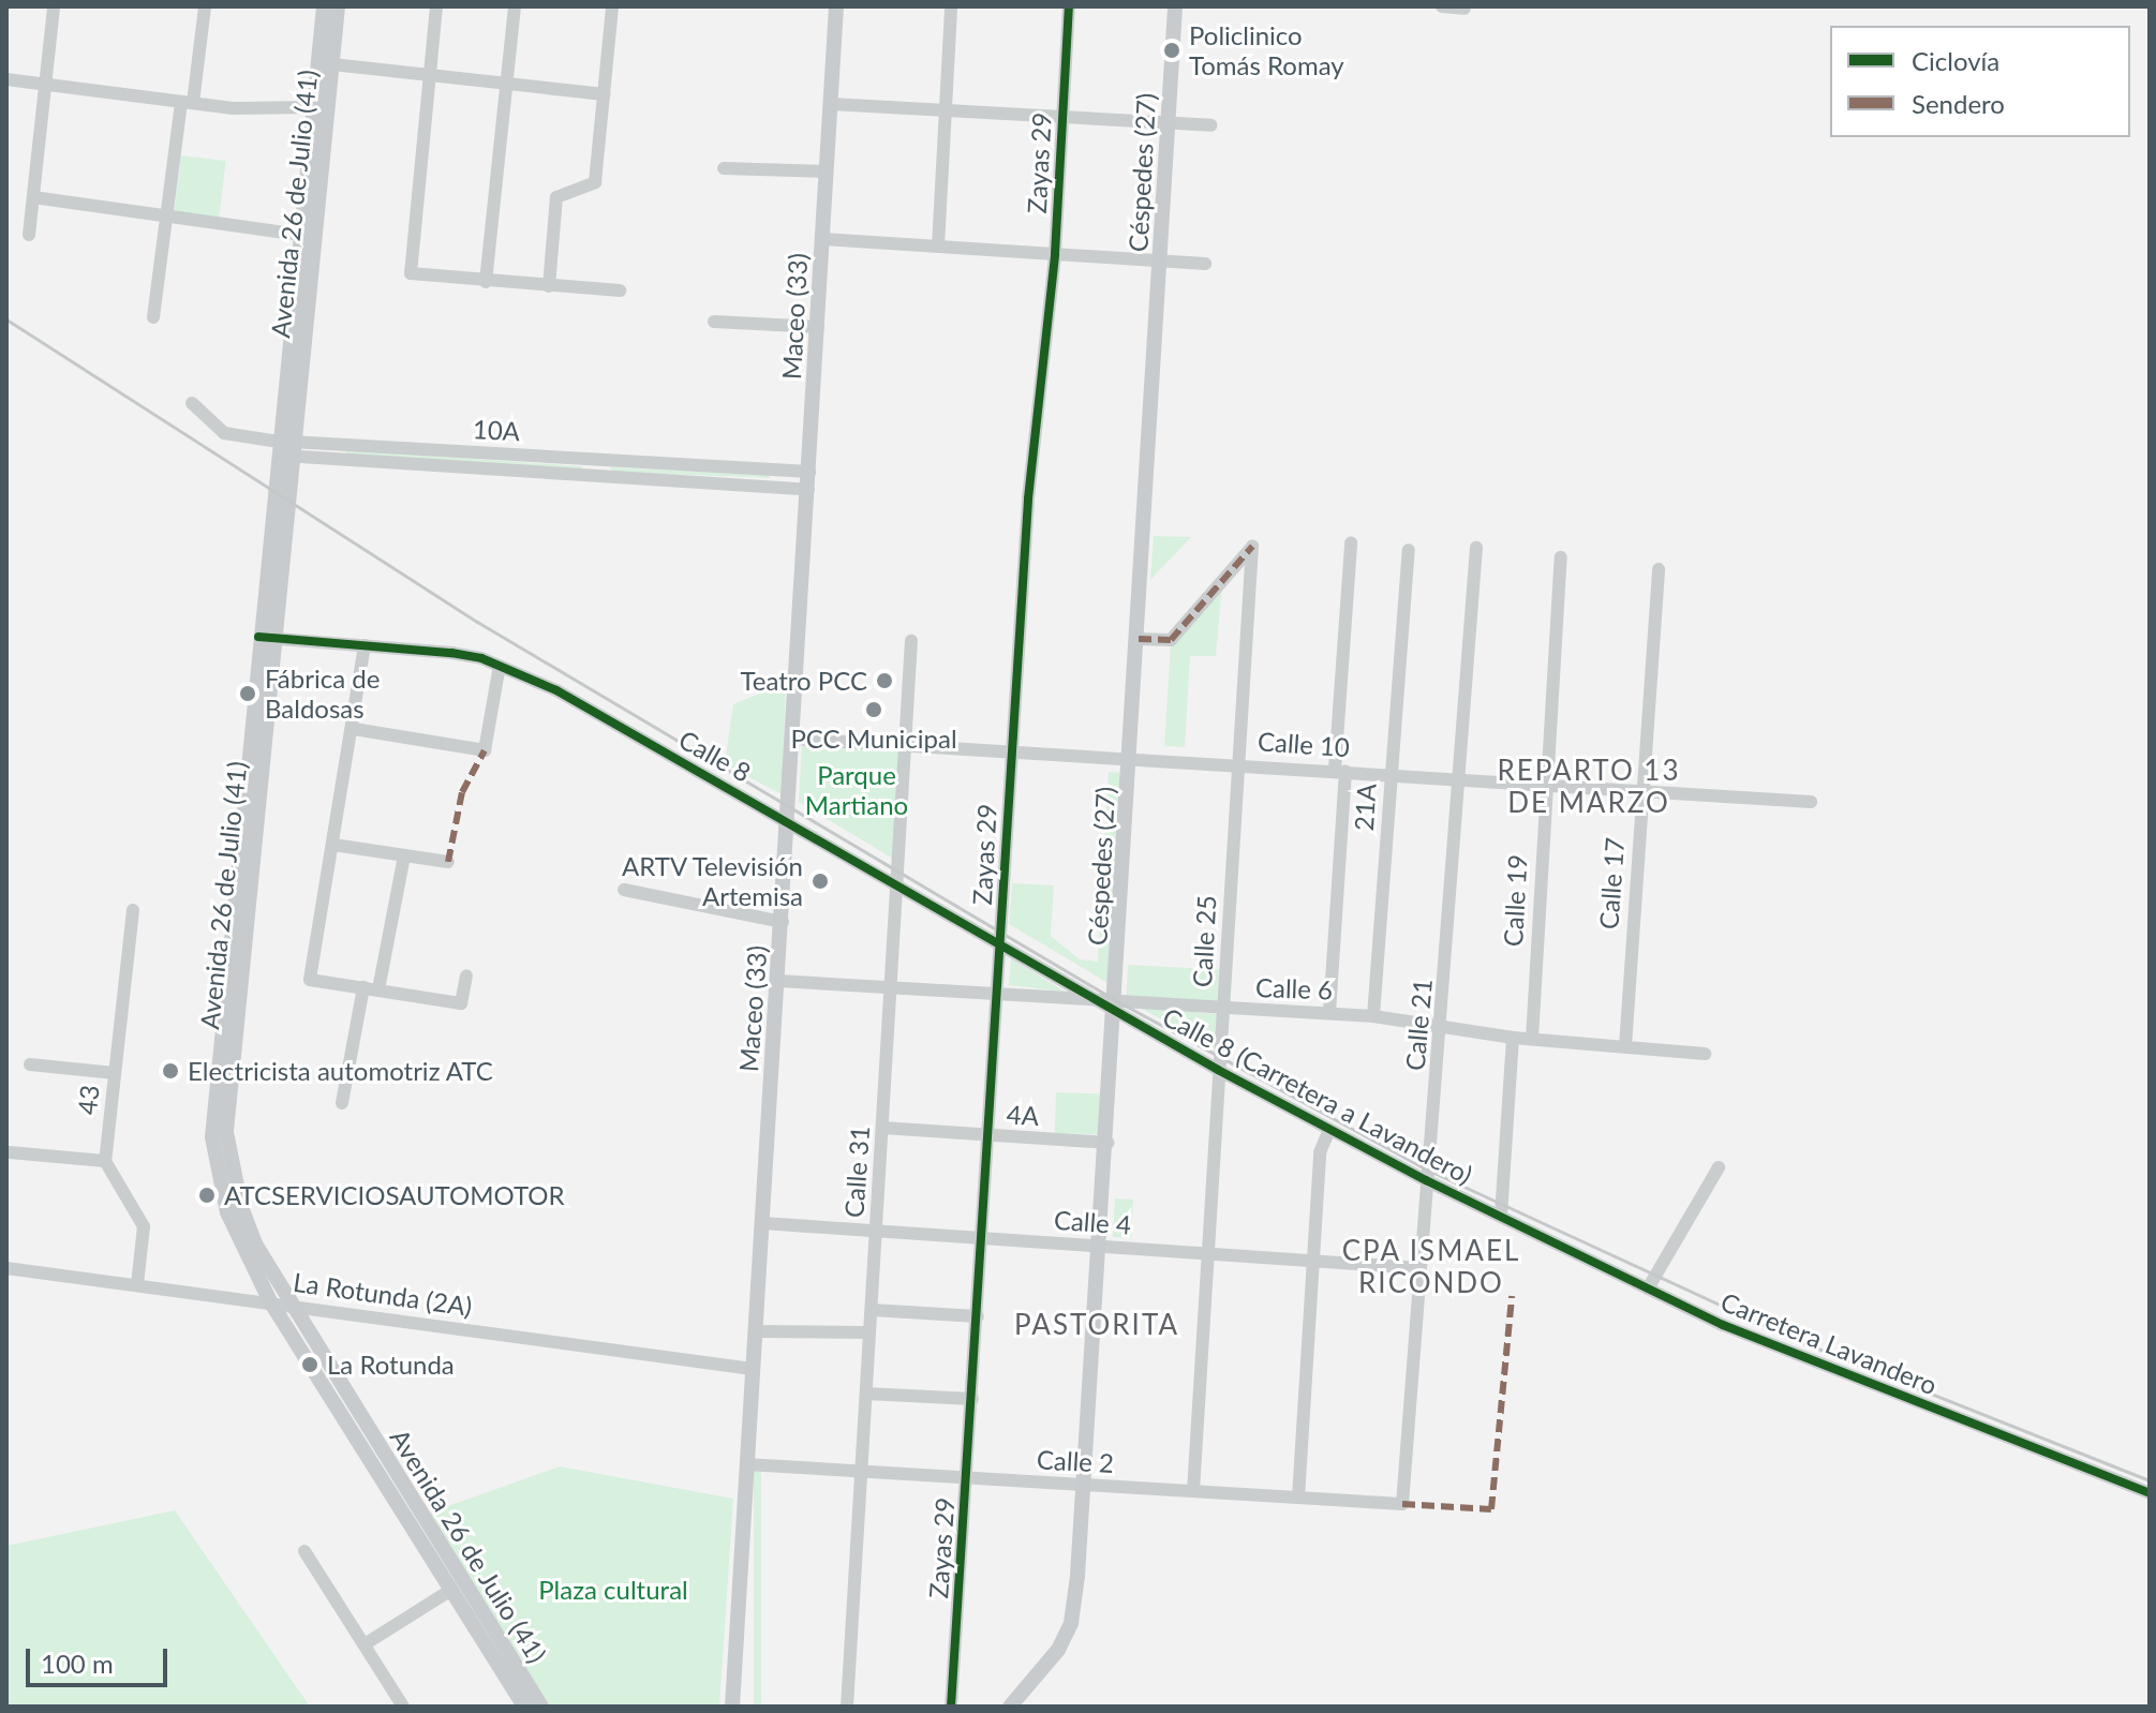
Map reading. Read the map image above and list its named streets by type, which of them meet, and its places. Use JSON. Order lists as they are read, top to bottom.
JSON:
{
  "streets": {
    "main road": ["Céspedes (27)", "Avenida 26 de Julio (41)", "Maceo (33)"],
    "street": [
      "Zayas 29",
      "10A",
      "Calle 10",
      "Calle 8",
      "21A",
      "Calle 17",
      "Calle 19",
      "Calle 25",
      "Calle 6",
      "Calle 21",
      "Calle 8 (Carretera a Lavandero)",
      "43",
      "4A",
      "Calle 31",
      "Calle 4",
      "La Rotunda (2A)",
      "Carretera Lavandero",
      "Calle 2"
    ]
  },
  "crossings": [
    ["Zayas 29", "Calle 10"],
    ["Zayas 29", "Calle 8"],
    ["Zayas 29", "4A"],
    ["Zayas 29", "Calle 4"],
    ["Zayas 29", "Calle 2"],
    ["Céspedes (27)", "Calle 10"],
    ["Céspedes (27)", "Calle 8"],
    ["Céspedes (27)", "Calle 25"],
    ["Céspedes (27)", "Calle 6"],
    ["Céspedes (27)", "Calle 8 (Carretera a Lavandero)"],
    ["Céspedes (27)", "4A"],
    ["Céspedes (27)", "Calle 4"],
    ["Céspedes (27)", "Calle 2"],
    ["Avenida 26 de Julio (41)", "10A"],
    ["Avenida 26 de Julio (41)", "Calle 8"],
    ["Avenida 26 de Julio (41)", "La Rotunda (2A)"],
    ["Maceo (33)", "10A"],
    ["Maceo (33)", "Calle 10"],
    ["Maceo (33)", "Calle 8"],
    ["Maceo (33)", "Calle 4"],
    ["Maceo (33)", "La Rotunda (2A)"],
    ["Maceo (33)", "Calle 2"],
    ["Calle 10", "21A"],
    ["Calle 10", "Calle 17"],
    ["Calle 10", "Calle 19"],
    ["Calle 10", "Calle 25"],
    ["Calle 10", "Calle 21"],
    ["Calle 10", "Calle 31"],
    ["Calle 8", "Calle 6"],
    ["Calle 8", "Calle 8 (Carretera a Lavandero)"],
    ["Calle 8", "Calle 31"],
    ["21A", "Calle 6"],
    ["Calle 17", "Calle 6"],
    ["Calle 19", "Calle 6"],
    ["Calle 25", "Calle 6"],
    ["Calle 25", "Calle 8 (Carretera a Lavandero)"],
    ["Calle 25", "Calle 4"],
    ["Calle 25", "Calle 2"],
    ["Calle 6", "Calle 21"],
    ["Calle 6", "Calle 8 (Carretera a Lavandero)"],
    ["Calle 21", "Calle 8 (Carretera a Lavandero)"],
    ["Calle 21", "Calle 4"],
    ["Calle 21", "Calle 2"],
    ["Calle 8 (Carretera a Lavandero)", "Carretera Lavandero"],
    ["4A", "Calle 31"],
    ["Calle 31", "Calle 4"],
    ["Calle 31", "Calle 2"]
  ],
  "districts": ["REPARTO 13 DE MARZO", "CPA ISMAEL RICONDO", "PASTORITA"],
  "parks": ["Parque Martiano", "Plaza cultural"],
  "places": [
    "Policlinico Tomás Romay",
    "Teatro PCC",
    "Fábrica de Baldosas",
    "PCC Municipal",
    "ARTV Televisión Artemisa",
    "Electricista automotriz ATC",
    "ATCSERVICIOSAUTOMOTOR",
    "La Rotunda"
  ],
  "legend": ["Ciclovía", "Sendero"],
  "scale_bar": "100 m"
}
